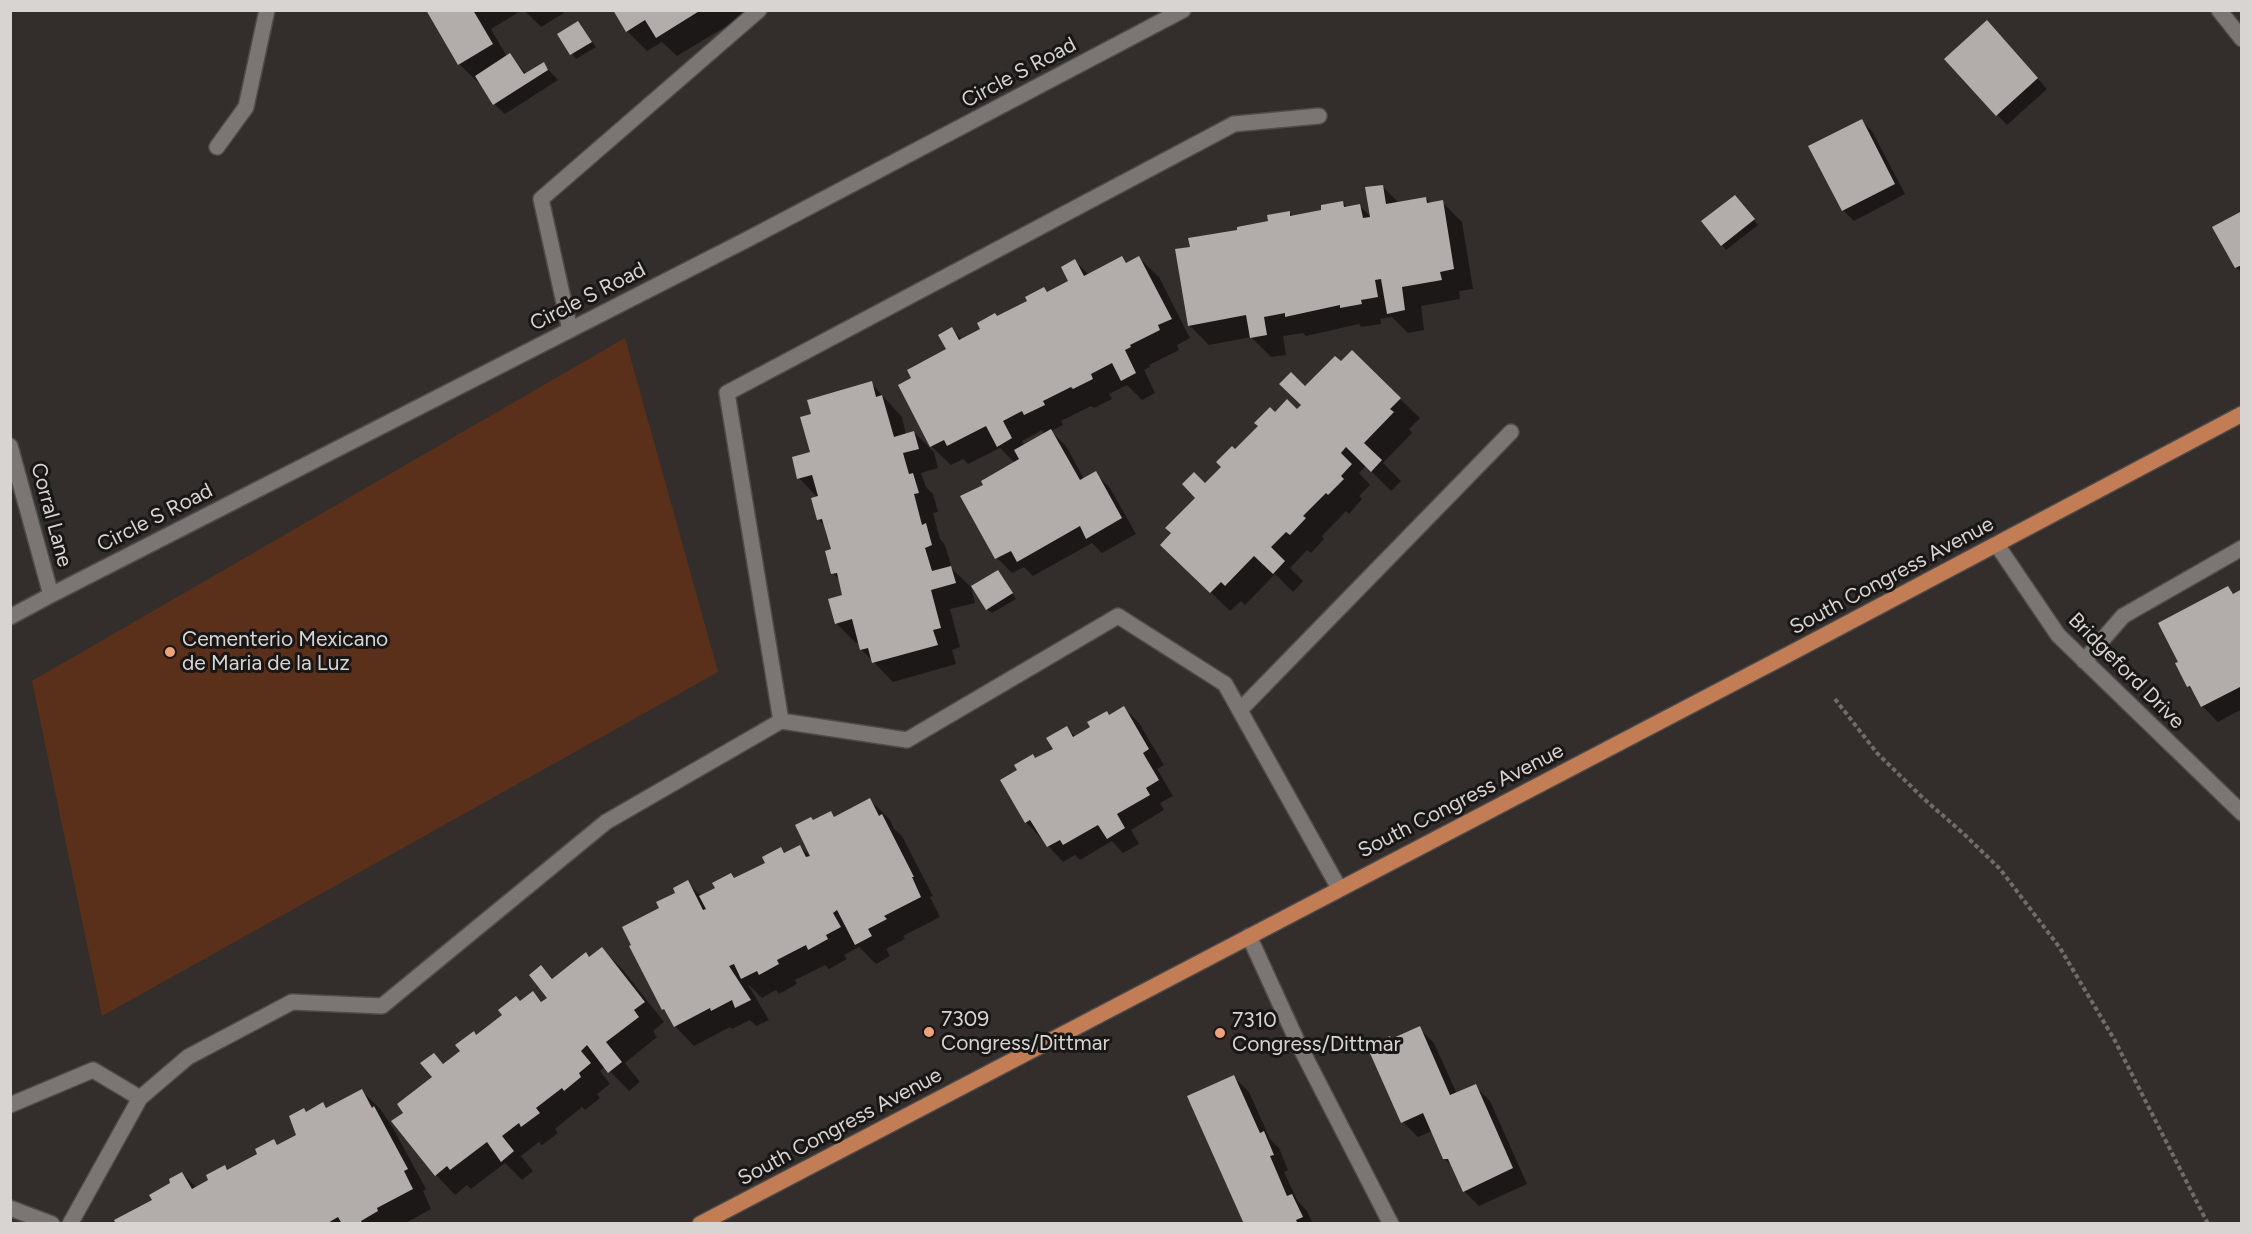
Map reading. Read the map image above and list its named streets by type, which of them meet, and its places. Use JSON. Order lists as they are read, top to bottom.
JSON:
{
  "streets": {
    "main road": ["South Congress Avenue"],
    "street": ["Circle S Road", "Corral Lane", "Bridgeford Drive"]
  },
  "crossings": [
    ["Circle S Road", "Corral Lane"],
    ["South Congress Avenue", "Bridgeford Drive"]
  ],
  "places": ["Cementerio Mexicano de Maria de la Luz", "7309 Congress/Dittmar", "7310 Congress/Dittmar"]
}
